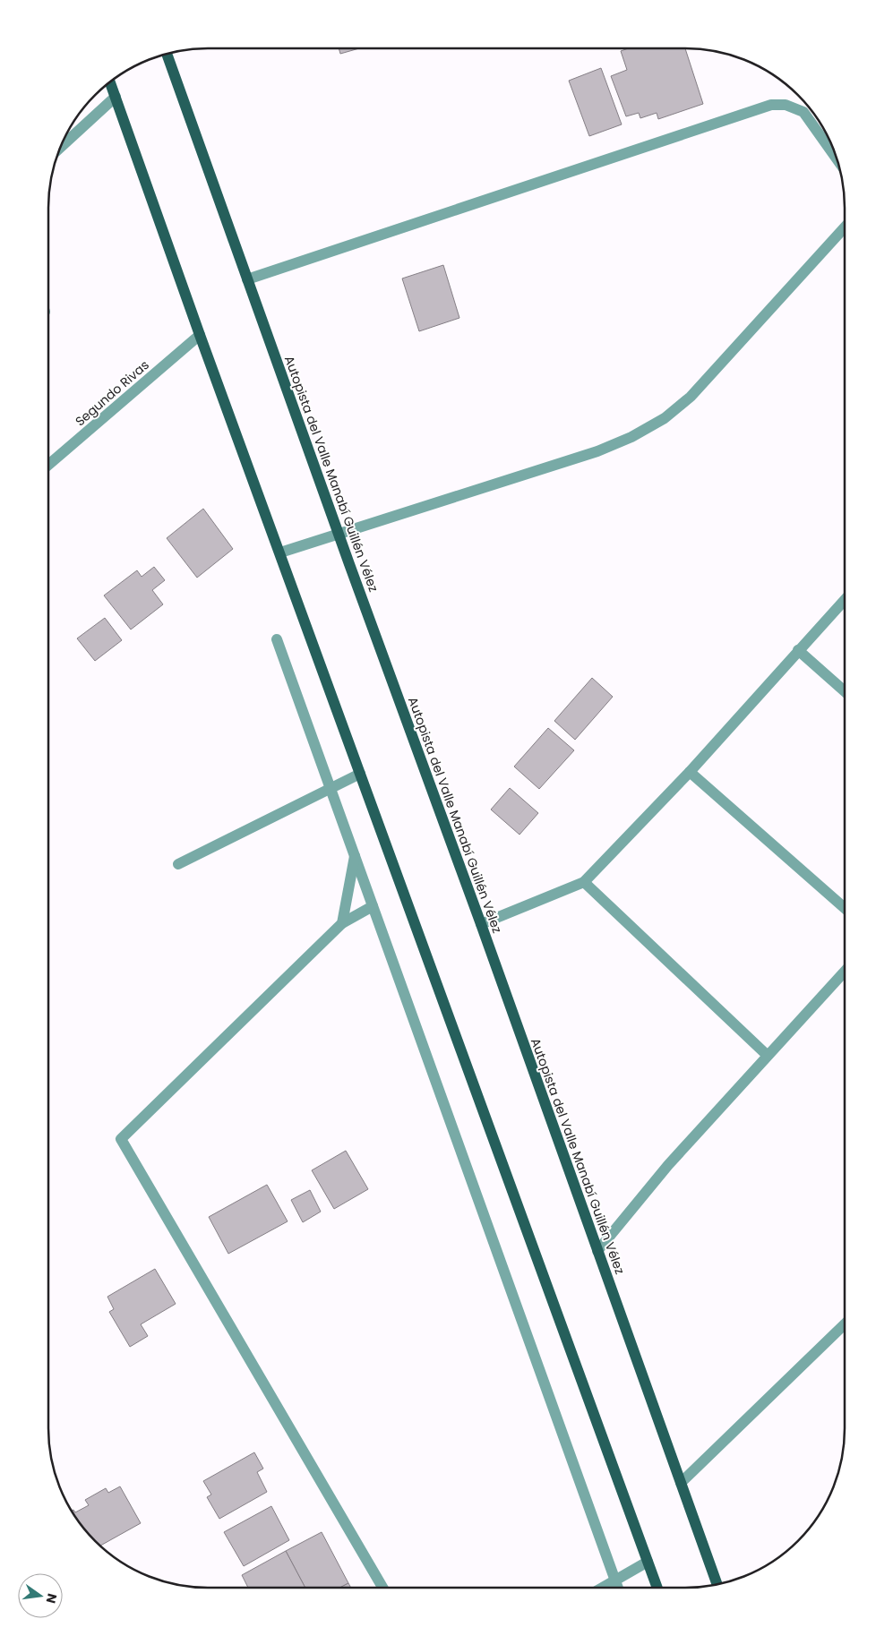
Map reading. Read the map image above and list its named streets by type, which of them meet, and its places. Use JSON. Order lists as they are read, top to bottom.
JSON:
{
  "streets": {
    "main road": ["Autopista del Valle Manabí Guillén Vélez"],
    "street": ["Segundo Rivas"]
  },
  "north": "right"
}
